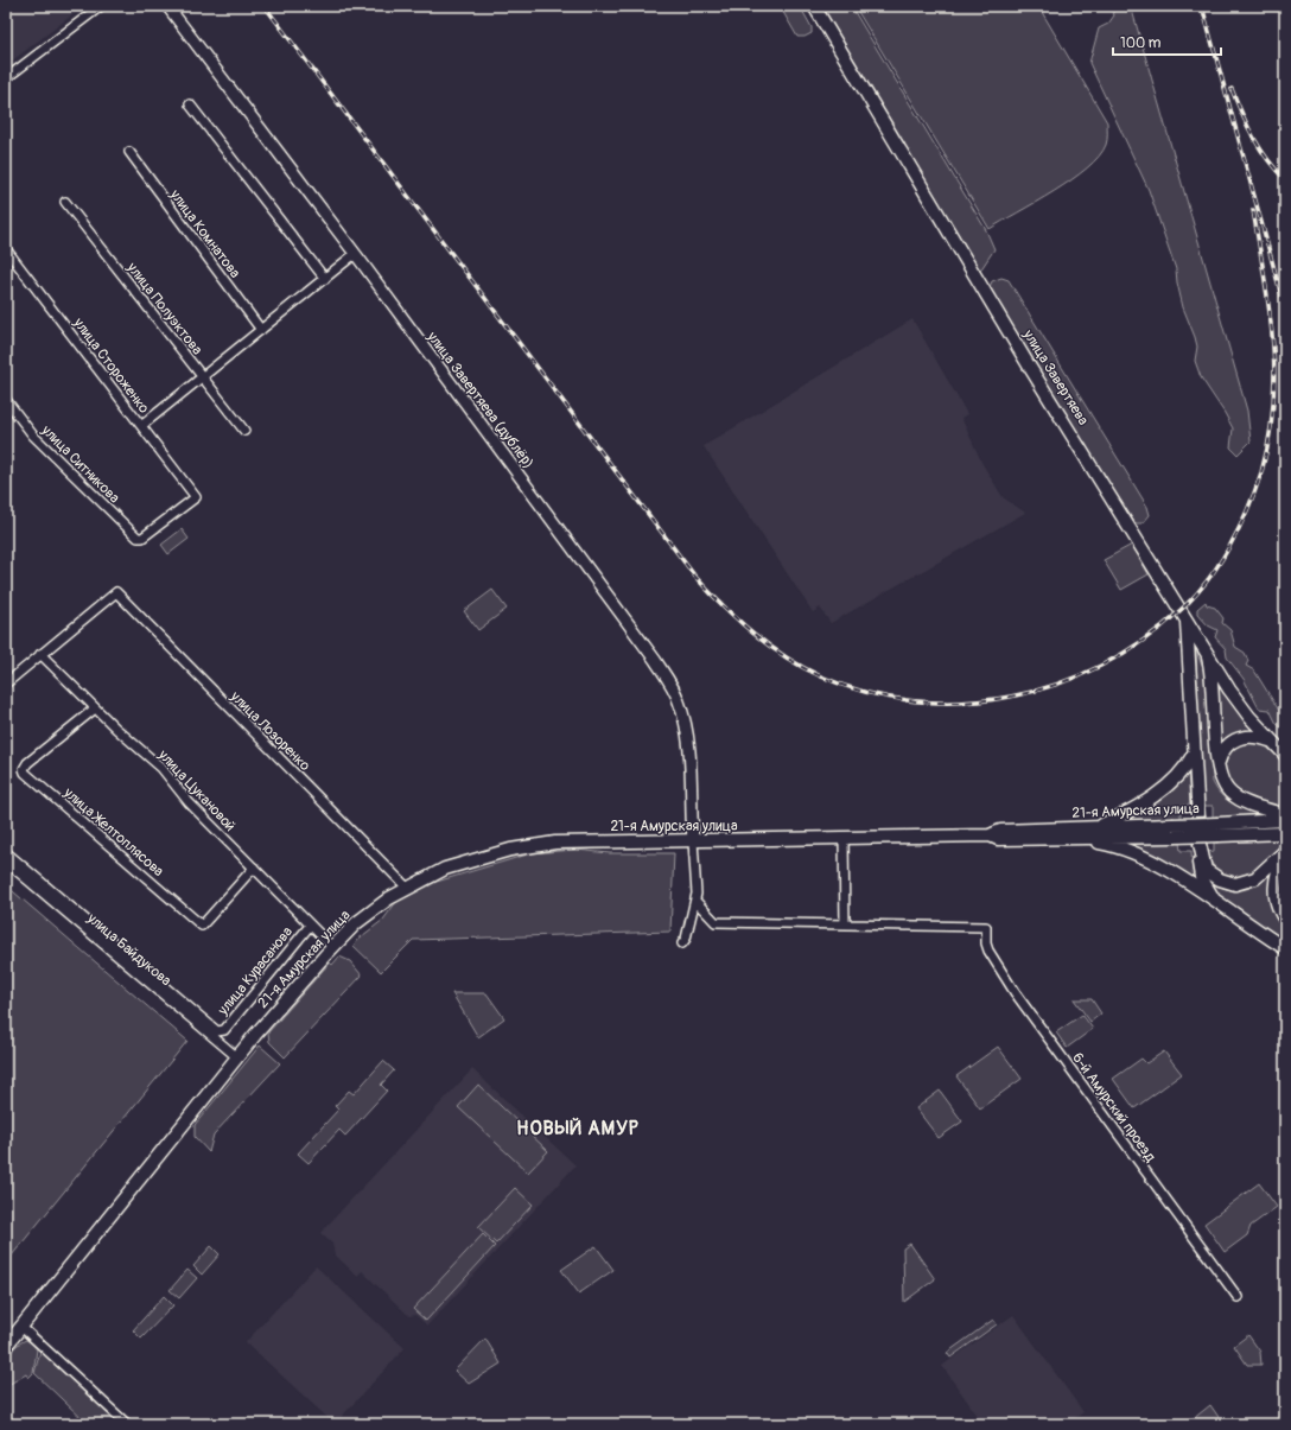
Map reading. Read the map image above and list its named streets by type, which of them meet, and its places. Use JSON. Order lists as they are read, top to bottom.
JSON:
{
  "streets": {
    "main road": ["улица Завертяева", "21-я Амурская улица"],
    "street": [
      "улица Комнатова",
      "улица Полуэктова",
      "улица Стороженко",
      "улица Завертяева (дублёр)",
      "улица Ситникова",
      "улица Лозоренко",
      "улица Цукановой",
      "улица Желтоплясова",
      "улица Байдукова",
      "улица Курасанова",
      "6-й Амурский проезд"
    ]
  },
  "crossings": [
    ["улица Стороженко", "улица Ситникова"],
    ["улица Завертяева (дублёр)", "21-я Амурская улица"],
    ["улица Лозоренко", "улица Цукановой"],
    ["улица Лозоренко", "21-я Амурская улица"],
    ["улица Цукановой", "21-я Амурская улица"],
    ["улица Цукановой", "улица Желтоплясова"],
    ["улица Цукановой", "улица Курасанова"],
    ["21-я Амурская улица", "улица Байдукова"],
    ["улица Байдукова", "улица Курасанова"]
  ],
  "districts": ["НОВЫЙ АМУР"],
  "scale_bar": "100 m"
}
